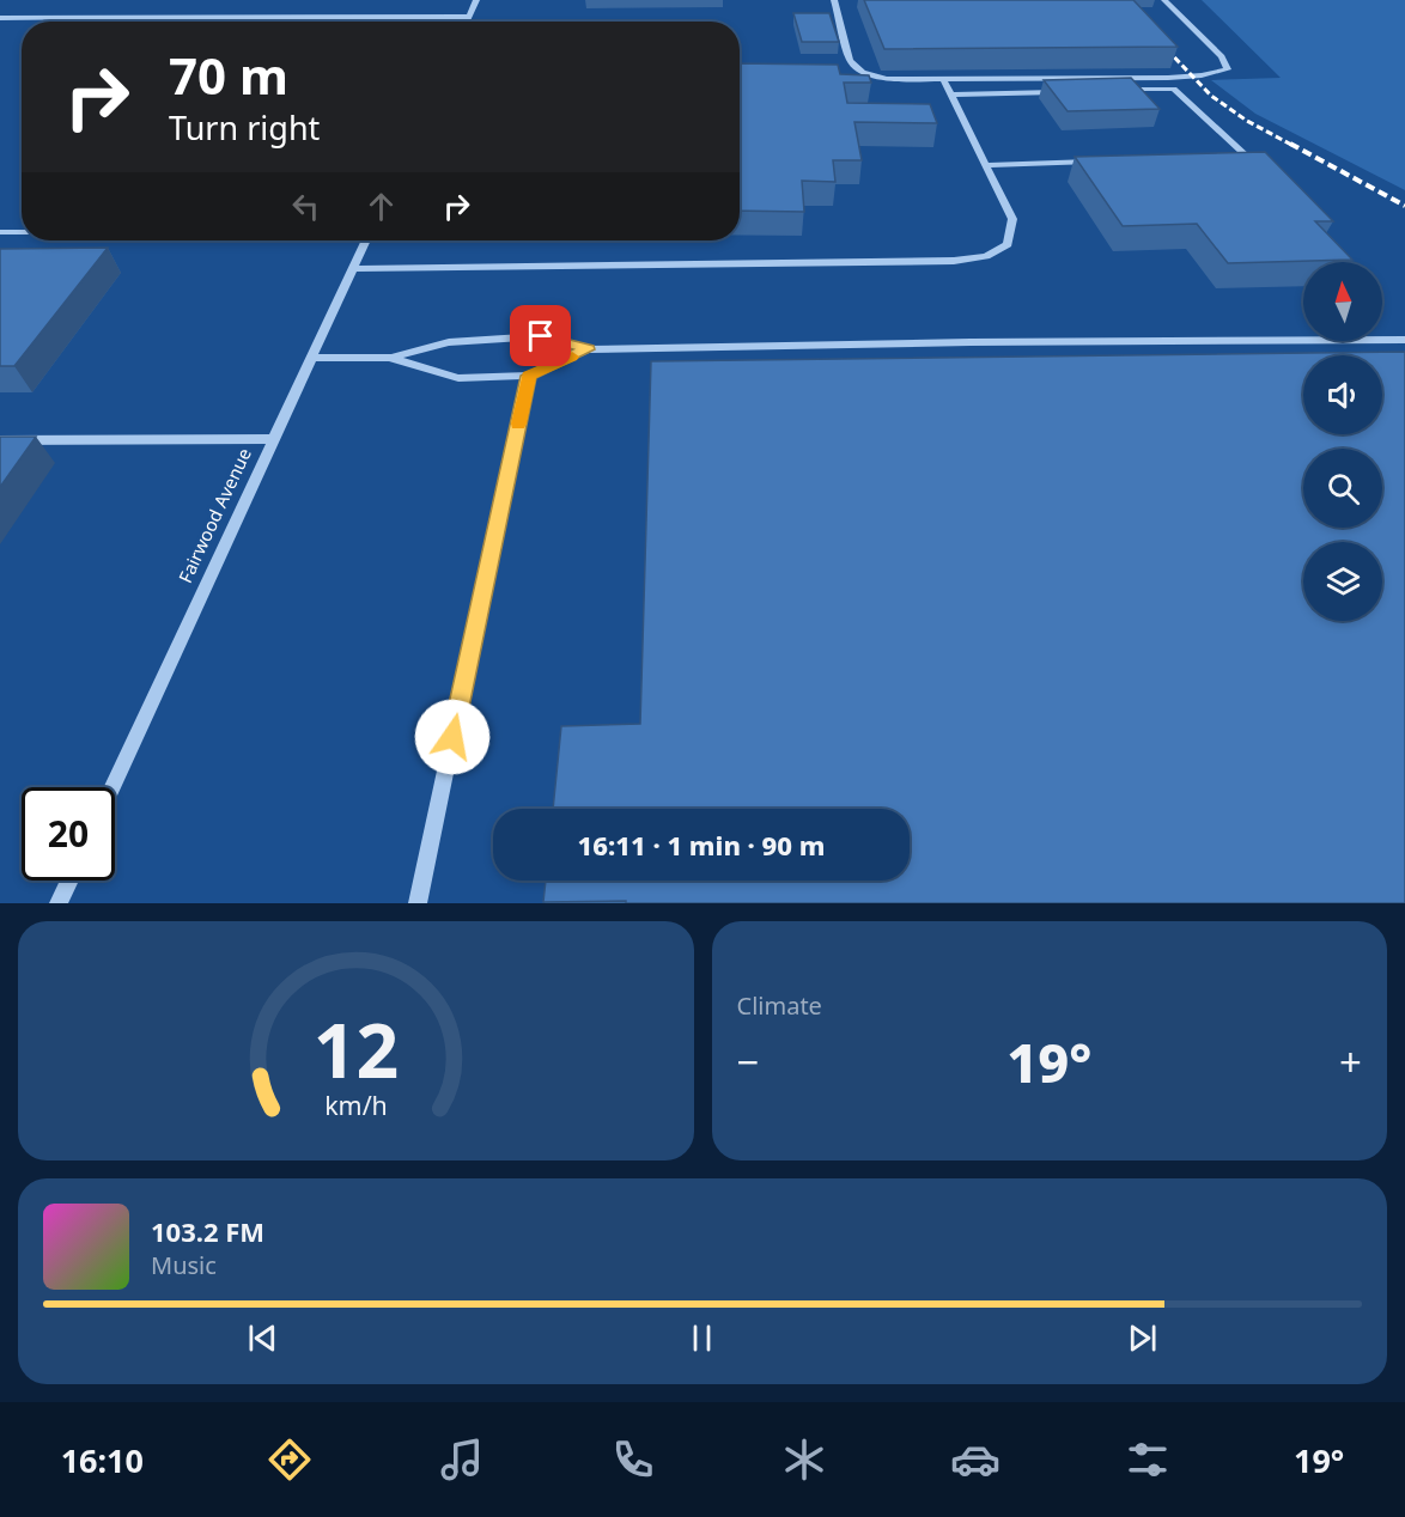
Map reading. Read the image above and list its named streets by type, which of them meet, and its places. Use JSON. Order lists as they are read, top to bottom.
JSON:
{
  "streets": {
    "street": ["Fairwood Avenue"]
  },
  "north": "top",
  "page": {
    "turn": ["70 m", "Turn right"],
    "limit": "20",
    "trip": "16:11 · 1 min · 90 m",
    "tile": "Climate",
    "heat": ["−", "19°", "+"],
    "song": ["103.2 FM", "Music"],
    "tabs": ["16:10", "19°"],
    "gauge": ["12", "km/h"]
  }
}
